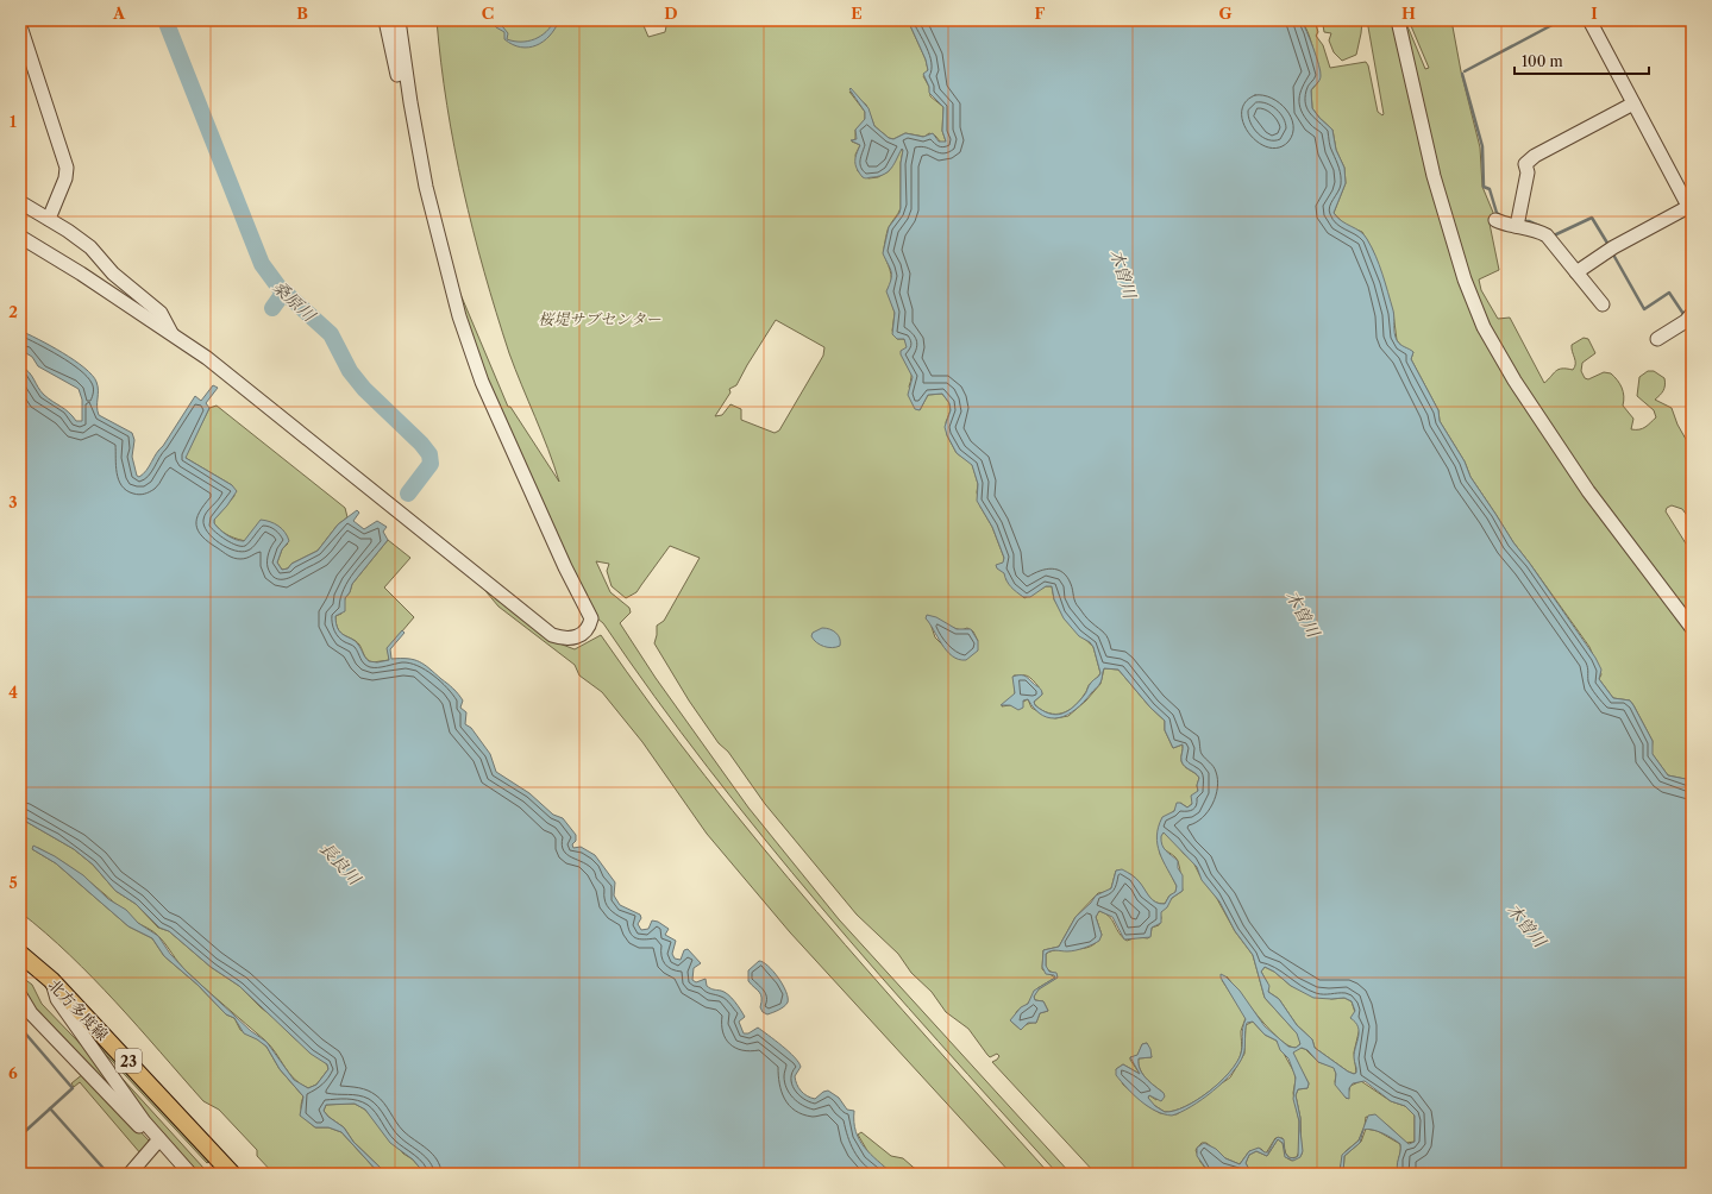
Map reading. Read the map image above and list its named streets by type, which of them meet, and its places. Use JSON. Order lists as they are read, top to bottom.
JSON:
{
  "streets": {
    "main road": ["北方多度線", "23"]
  },
  "water": ["木曽川", "桑原川", "長良川"],
  "parks": ["桜堤サブセンター"],
  "scale_bar": "100 m",
  "grid": {
    "columns": [
      "A",
      "B",
      "C",
      "D",
      "E",
      "F",
      "G",
      "H",
      "I"
    ],
    "rows": [
      "1",
      "2",
      "3",
      "4",
      "5",
      "6"
    ]
  }
}
